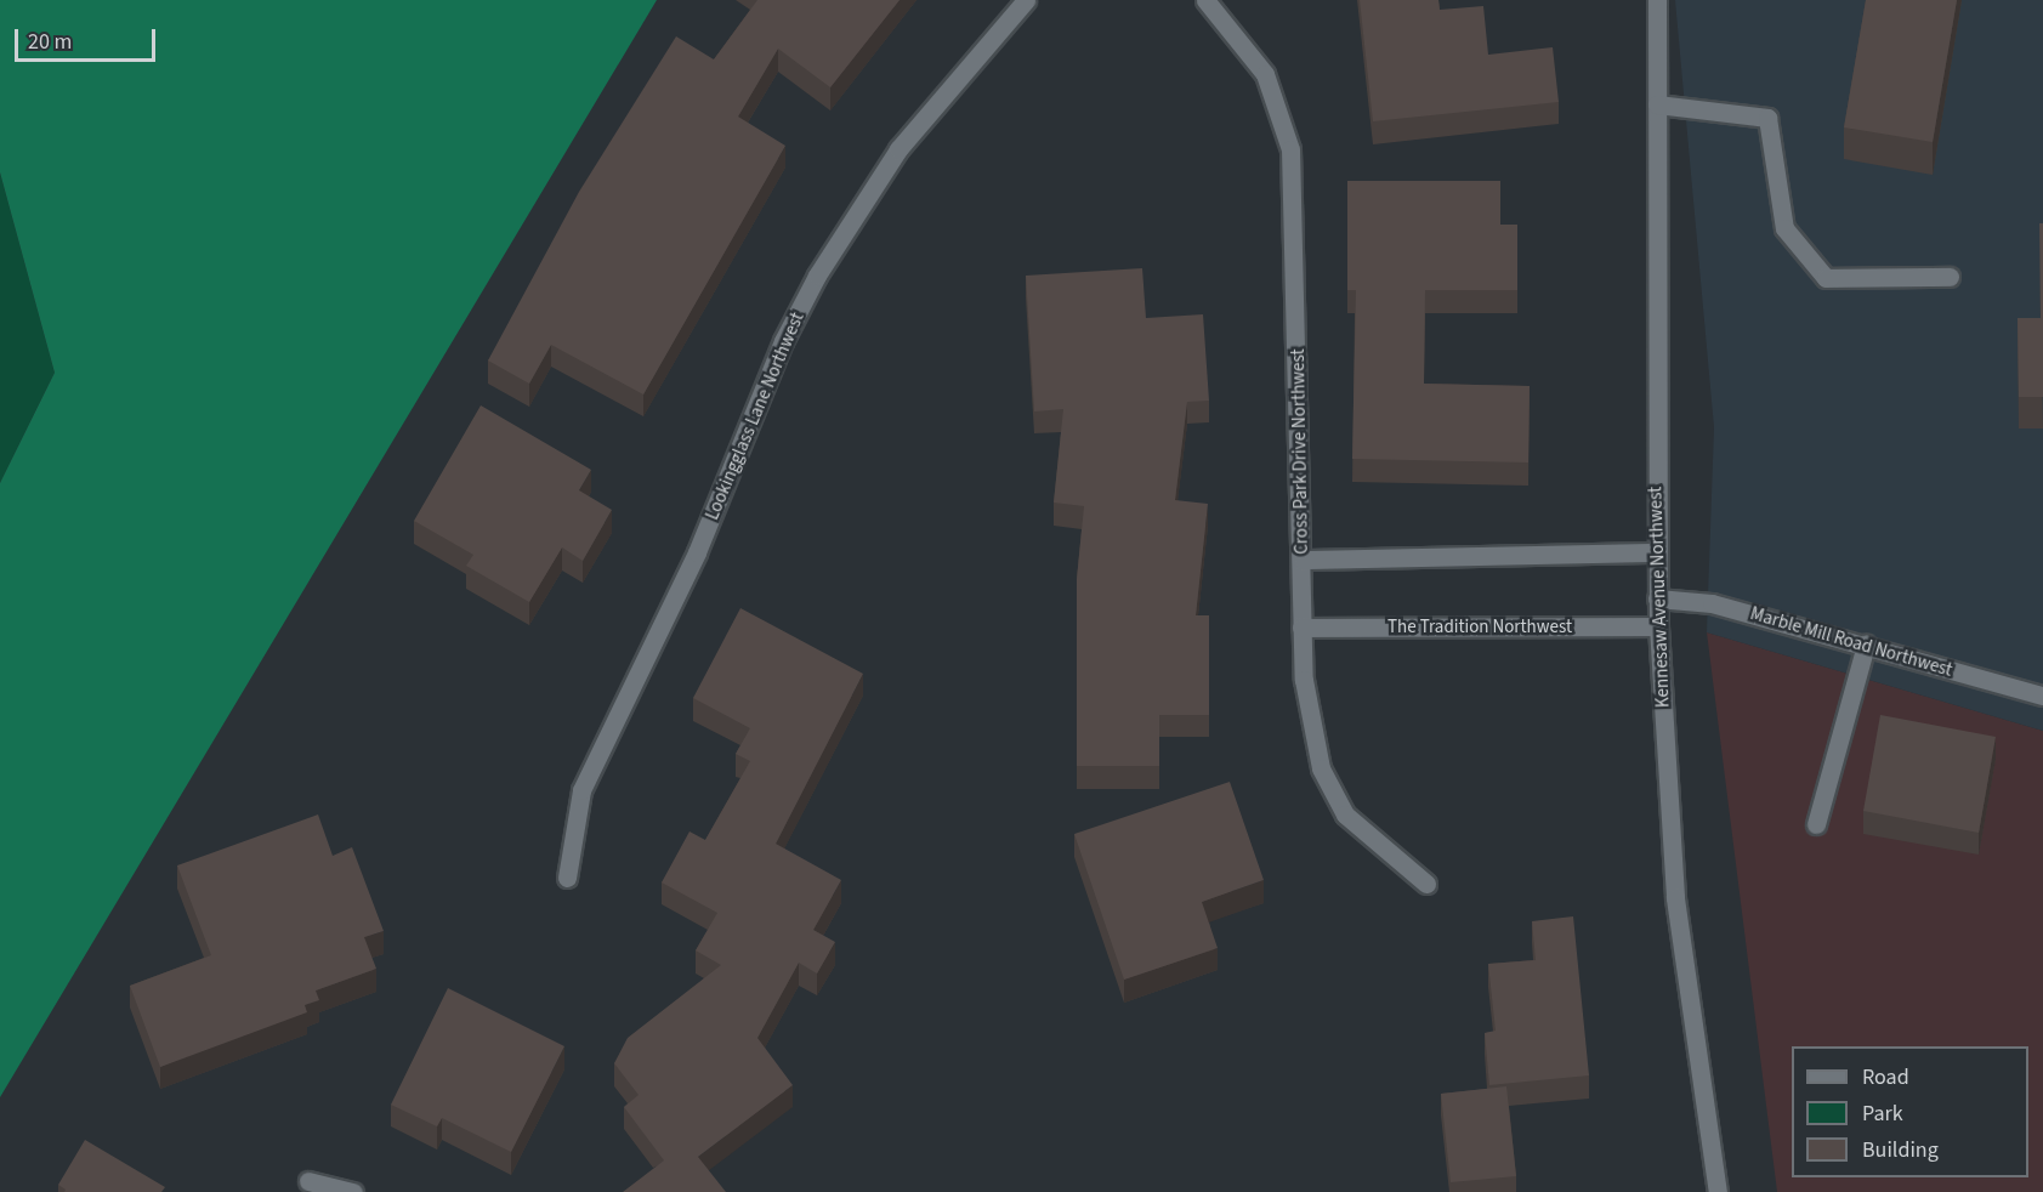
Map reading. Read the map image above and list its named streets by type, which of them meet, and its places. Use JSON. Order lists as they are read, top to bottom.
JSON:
{
  "streets": {
    "street": [
      "Lookingglass Lane Northwest",
      "Cross Park Drive Northwest",
      "Kennesaw Avenue Northwest",
      "The Tradition Northwest",
      "Marble Mill Road Northwest"
    ]
  },
  "crossings": [
    ["Cross Park Drive Northwest", "The Tradition Northwest"],
    ["Kennesaw Avenue Northwest", "The Tradition Northwest"],
    ["Kennesaw Avenue Northwest", "Marble Mill Road Northwest"]
  ],
  "legend": ["Road", "Park", "Building"],
  "scale_bar": "20 m"
}
